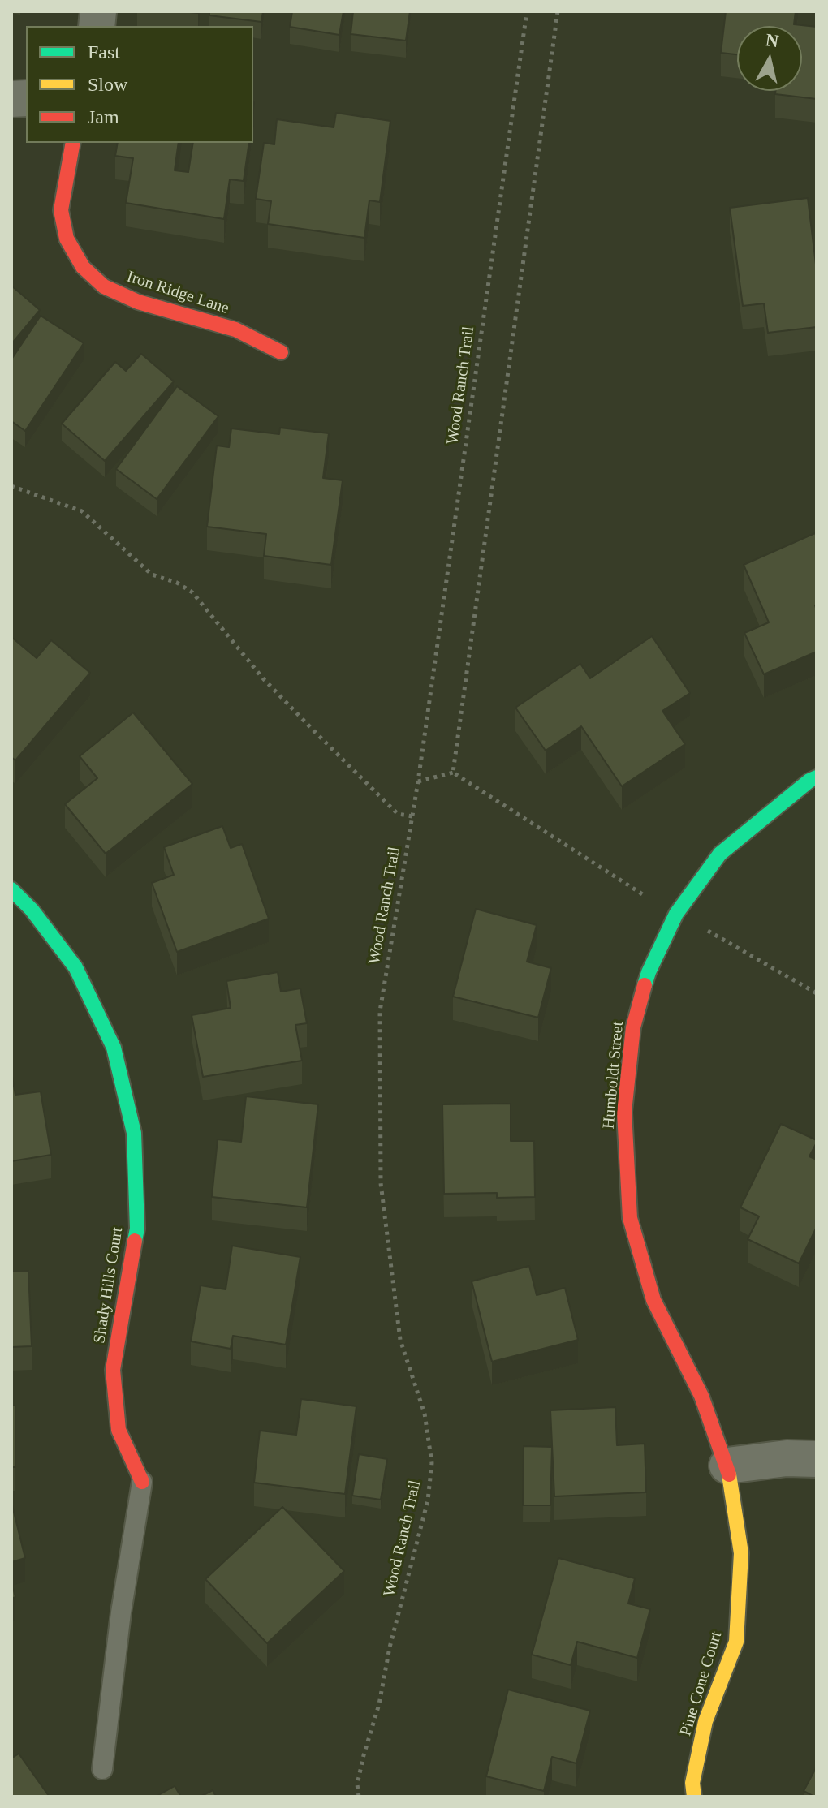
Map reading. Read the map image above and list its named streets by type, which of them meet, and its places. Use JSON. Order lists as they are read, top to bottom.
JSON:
{
  "streets": {
    "street": [
      "Iron Ridge Lane",
      "Humboldt Street",
      "Shady Hills Court",
      "Pine Cone Court"
    ],
    "path": ["Wood Ranch Trail"]
  },
  "crossings": [
    ["Humboldt Street", "Pine Cone Court"]
  ],
  "legend": ["Fast", "Slow", "Jam"],
  "north": "top"
}
